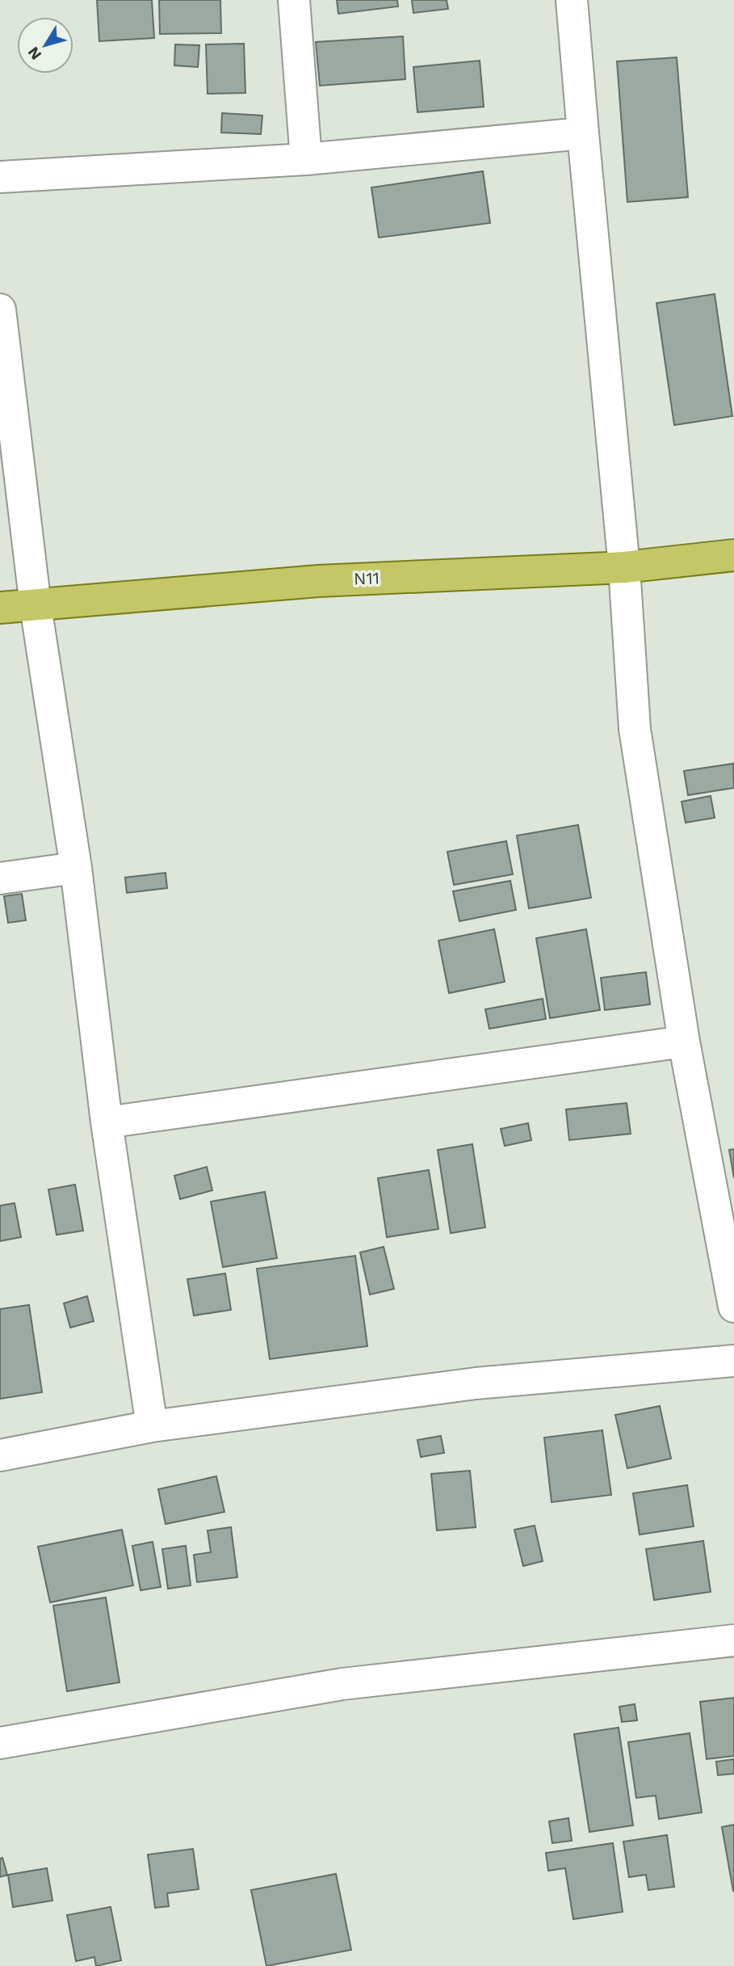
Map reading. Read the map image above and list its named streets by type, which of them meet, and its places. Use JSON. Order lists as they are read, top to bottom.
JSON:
{
  "streets": {
    "main road": ["N11"]
  },
  "north": "bottom left"
}
